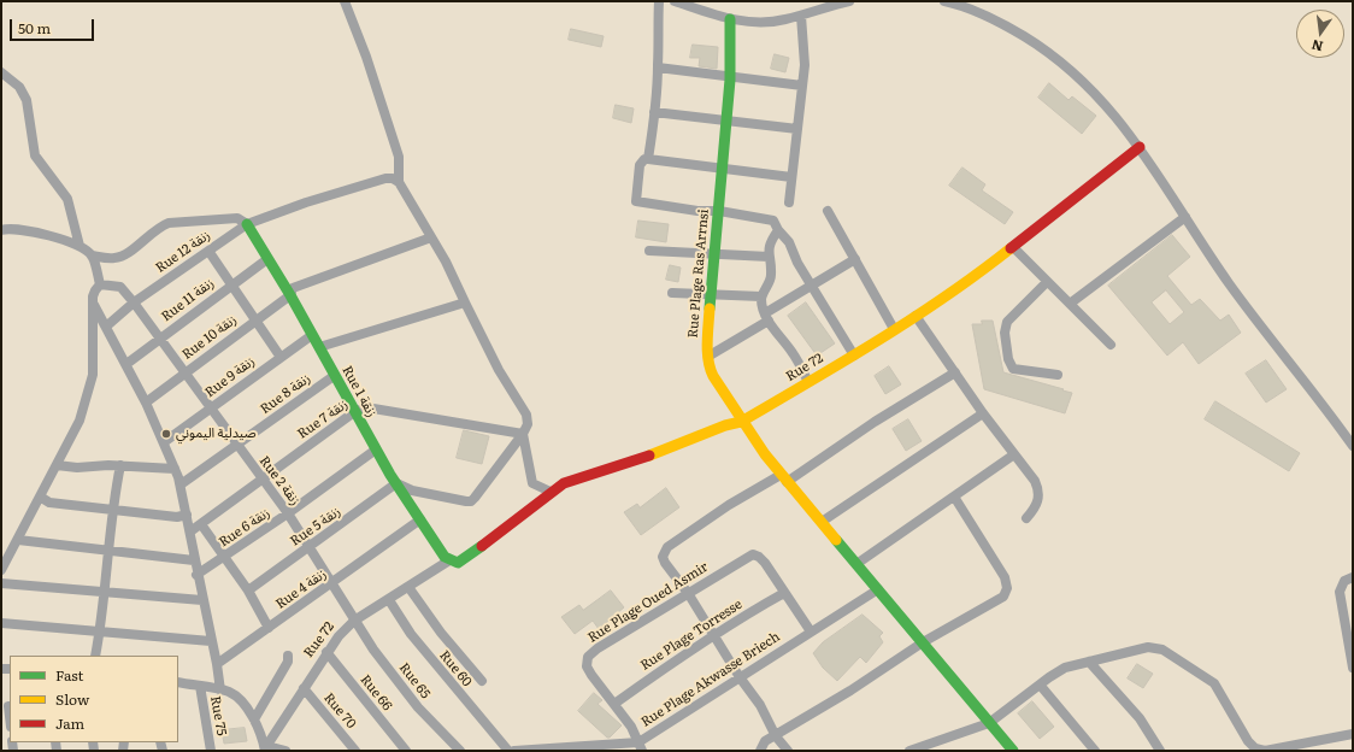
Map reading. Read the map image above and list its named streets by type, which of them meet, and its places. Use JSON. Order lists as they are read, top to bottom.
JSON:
{
  "streets": {
    "street": [
      "Rue 12 زنقة",
      "Rue Plage Ras Arrnsi",
      "Rue 11 زنقة",
      "Rue 10 زنقة",
      "Rue 72",
      "Rue 9 زنقة",
      "Rue 1 زنقة",
      "Rue 8 زنقة",
      "Rue 7 زنقة",
      "Rue 2 زنقة",
      "Rue 5 زنقة",
      "Rue 6 زنقة",
      "Rue 4 زنقة",
      "Rue Plage Oued Asmir",
      "Rue Plage Torresse",
      "Rue 60",
      "Rue Plage Akwasse Briech",
      "Rue 65",
      "Rue 66",
      "Rue 70",
      "Rue 75"
    ]
  },
  "crossings": [
    ["Rue 12 زنقة", "Rue 1 زنقة"],
    ["Rue 12 زنقة", "Rue 2 زنقة"],
    ["Rue Plage Ras Arrnsi", "Rue 72"],
    ["Rue Plage Ras Arrnsi", "Rue Plage Akwasse Briech"],
    ["Rue 11 زنقة", "Rue 1 زنقة"],
    ["Rue 11 زنقة", "Rue 2 زنقة"],
    ["Rue 10 زنقة", "Rue 1 زنقة"],
    ["Rue 10 زنقة", "Rue 2 زنقة"],
    ["Rue 72", "Rue 1 زنقة"],
    ["Rue 72", "Rue 2 زنقة"],
    ["Rue 72", "Rue 60"],
    ["Rue 72", "Rue 65"],
    ["Rue 72", "Rue 66"],
    ["Rue 72", "Rue 70"],
    ["Rue 9 زنقة", "Rue 1 زنقة"],
    ["Rue 9 زنقة", "Rue 2 زنقة"],
    ["Rue 1 زنقة", "Rue 8 زنقة"],
    ["Rue 1 زنقة", "Rue 7 زنقة"],
    ["Rue 1 زنقة", "Rue 5 زنقة"],
    ["Rue 1 زنقة", "Rue 6 زنقة"],
    ["Rue 1 زنقة", "Rue 4 زنقة"],
    ["Rue 8 زنقة", "Rue 2 زنقة"],
    ["Rue 7 زنقة", "Rue 2 زنقة"],
    ["Rue 2 زنقة", "Rue 5 زنقة"],
    ["Rue 2 زنقة", "Rue 6 زنقة"],
    ["Rue 2 زنقة", "Rue 4 زنقة"],
    ["Rue 2 زنقة", "Rue 65"],
    ["Rue Plage Oued Asmir", "Rue Plage Torresse"]
  ],
  "places": ["صيدلية اليموني"],
  "legend": ["Fast", "Slow", "Jam"],
  "scale_bar": "50 m",
  "north": "bottom"
}
